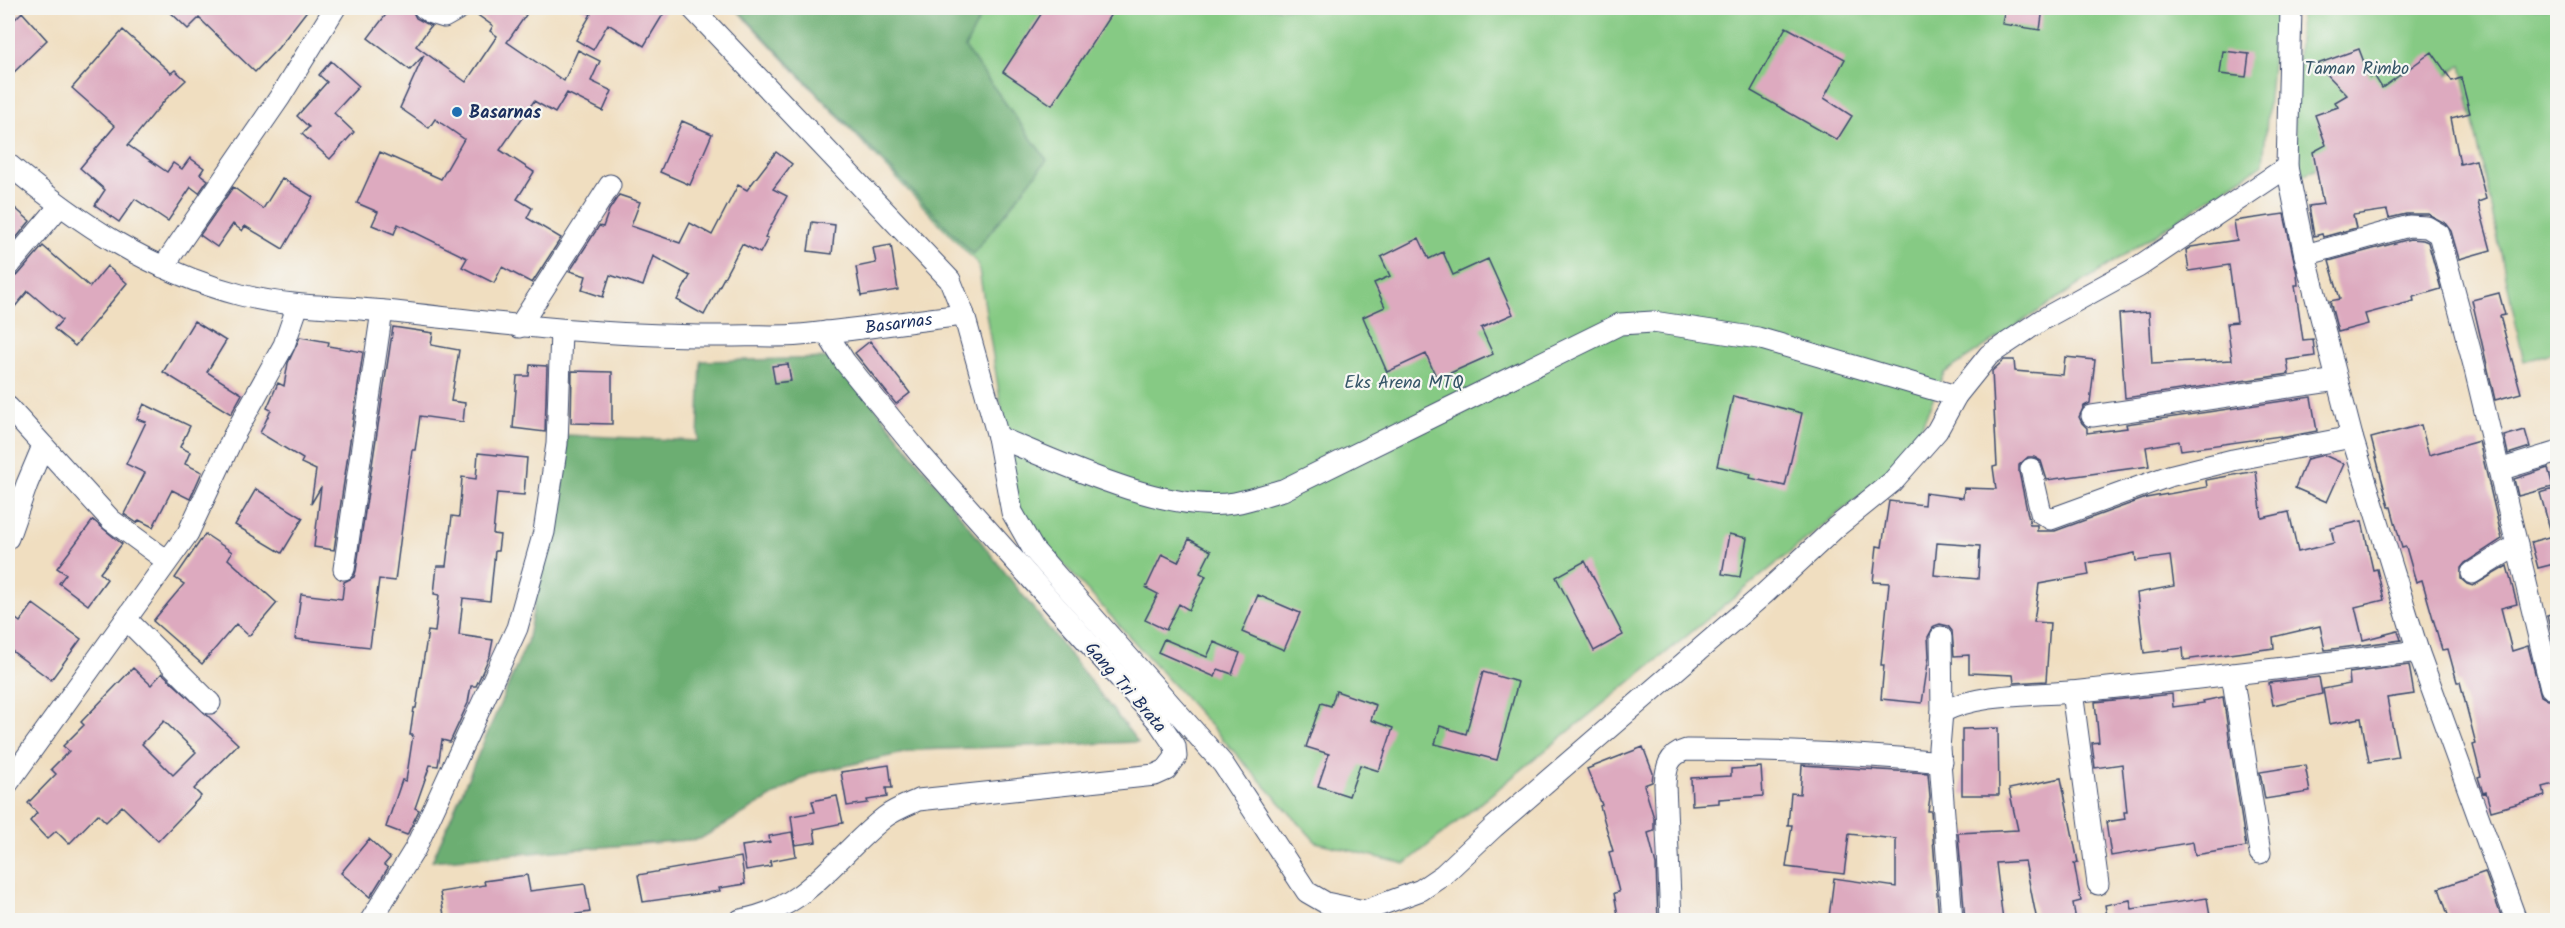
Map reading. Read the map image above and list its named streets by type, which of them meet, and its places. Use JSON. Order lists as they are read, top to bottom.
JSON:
{
  "streets": {
    "street": ["Basarnas", "Gang Tri Brata"]
  },
  "crossings": [
    ["Basarnas", "Gang Tri Brata"]
  ],
  "parks": ["Taman Rimbo", "Eks Arena MTQ"],
  "places": ["Basarnas"]
}
